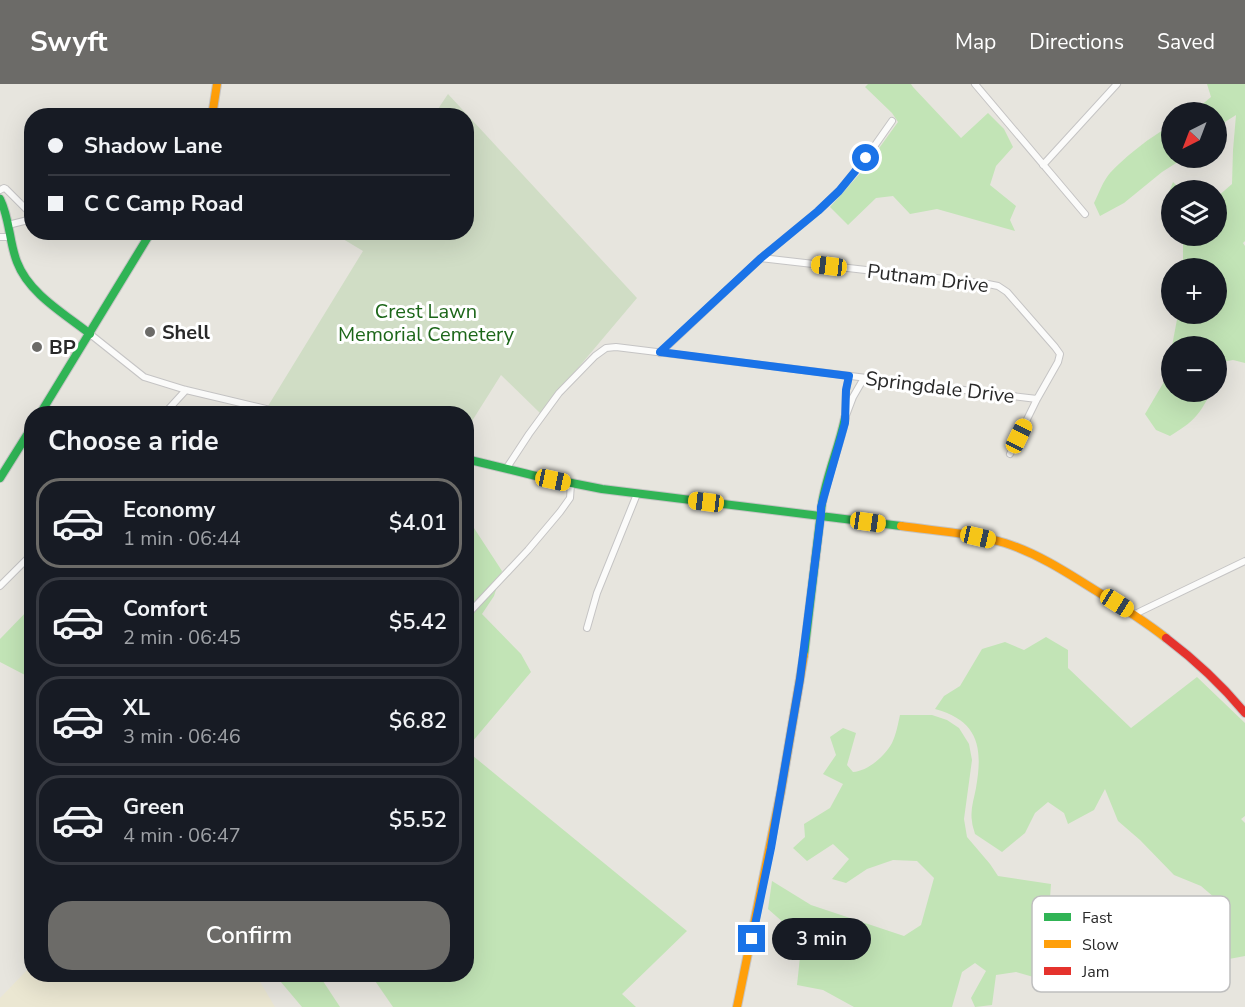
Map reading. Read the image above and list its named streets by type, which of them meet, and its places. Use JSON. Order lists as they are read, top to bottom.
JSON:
{
  "streets": {
    "street": ["Putnam Drive", "Springdale Drive"]
  },
  "crossings": [
    ["Putnam Drive", "Springdale Drive"]
  ],
  "parks": ["Crest Lawn Memorial Cemetery"],
  "places": ["Shell", "BP"],
  "legend": ["Fast", "Slow", "Jam"],
  "north": "bottom left",
  "page": {
    "header": "Swyft",
    "nav": ["Map", "Directions", "Saved"],
    "map_buttons": ["+", "−"],
    "banner": ["Shadow Lane", "C C Camp Road"],
    "heading": "Choose a ride",
    "list": [
      {
        "name": "Economy",
        "note": "1 min · 06:44",
        "value": "$4.01"
      },
      {
        "name": "Comfort",
        "note": "2 min · 06:45",
        "value": "$5.42"
      },
      {
        "name": "XL",
        "note": "3 min · 06:46",
        "value": "$6.82"
      },
      {
        "name": "Green",
        "note": "4 min · 06:47",
        "value": "$5.52"
      }
    ],
    "buttons": "Confirm",
    "bubble": "3 min"
  }
}
